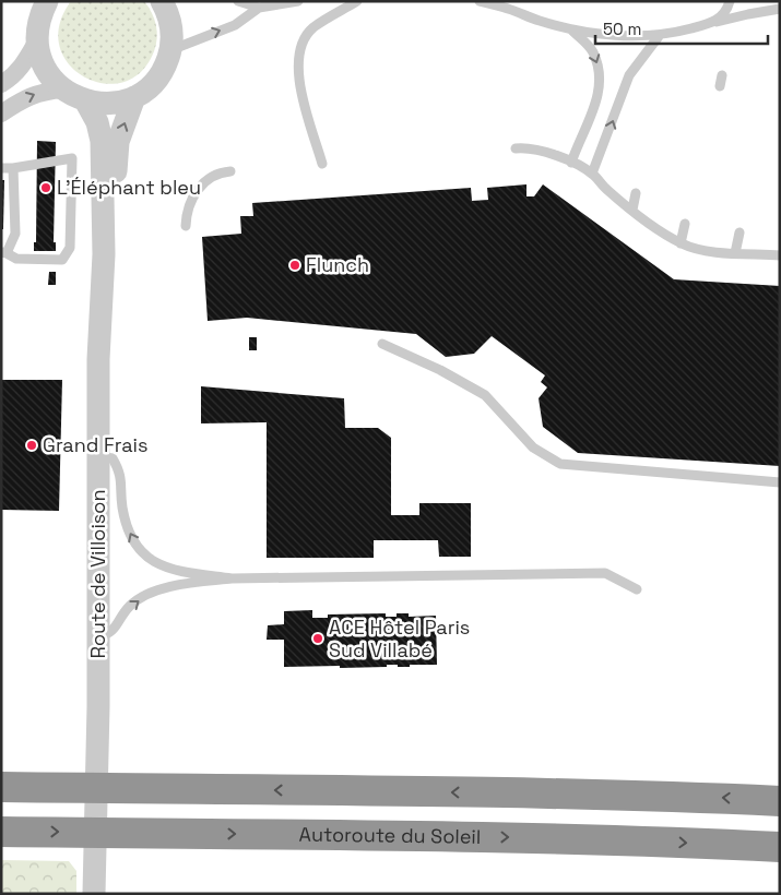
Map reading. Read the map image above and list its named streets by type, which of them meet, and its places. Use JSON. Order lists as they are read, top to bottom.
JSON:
{
  "streets": {
    "highway": ["Autoroute du Soleil"],
    "street": ["Route de Villoison"]
  },
  "places": [
    "L'Éléphant bleu",
    "Flunch",
    "Grand Frais",
    "ACE Hôtel Paris Sud Villabé"
  ],
  "scale_bar": "50 m"
}
